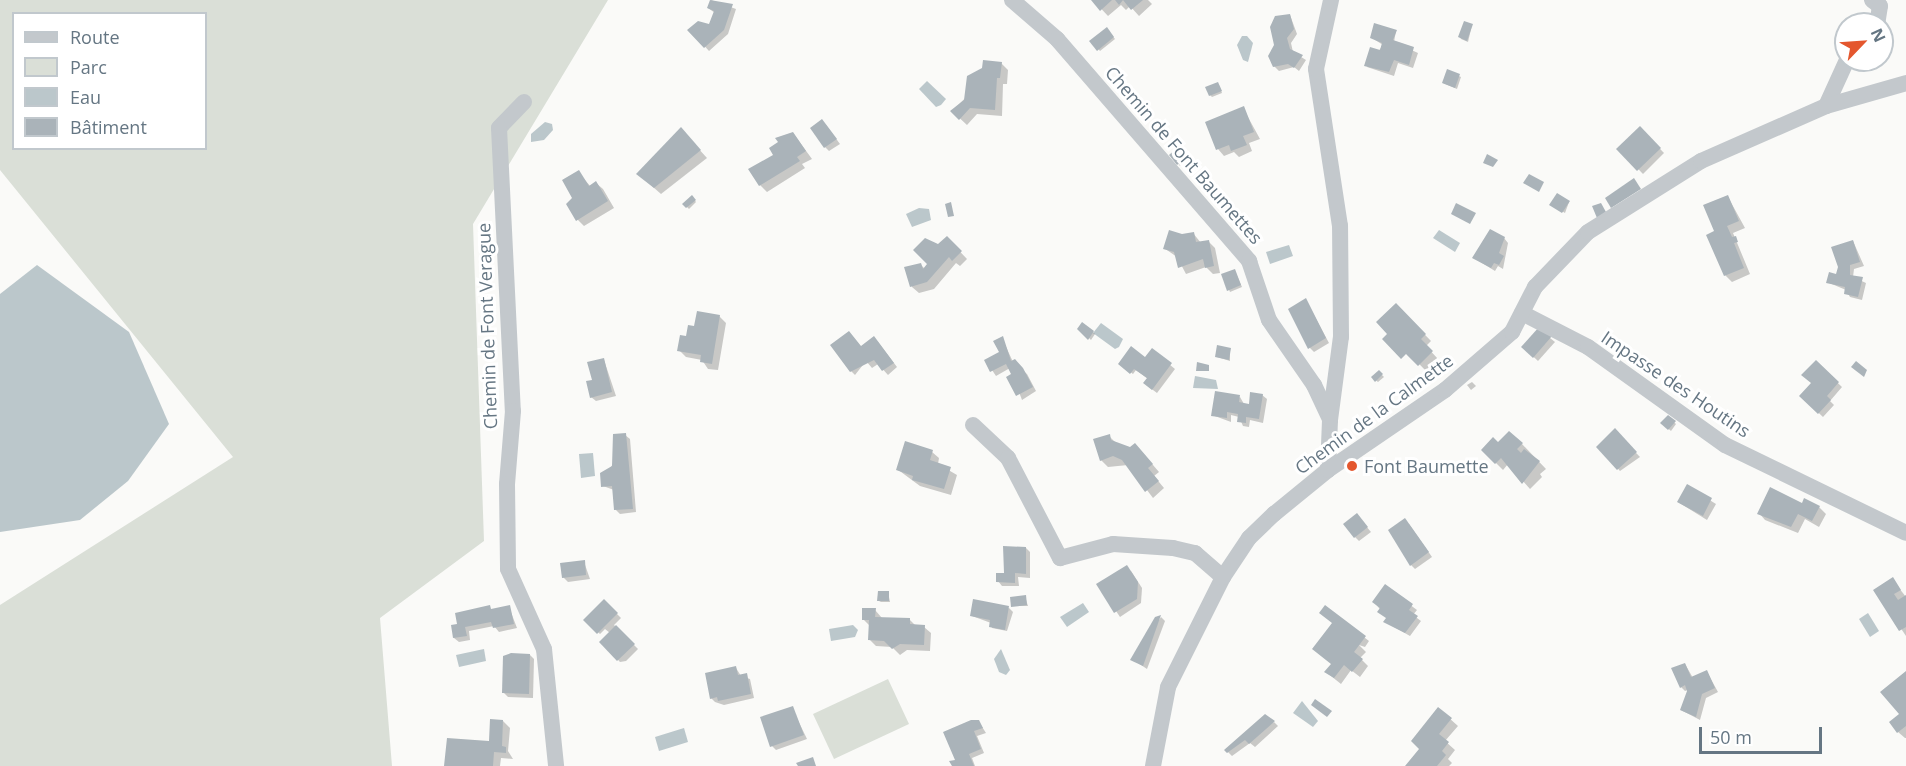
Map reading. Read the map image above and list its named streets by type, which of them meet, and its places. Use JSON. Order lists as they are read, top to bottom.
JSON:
{
  "streets": {
    "street": [
      "Chemin de Font Baumettes",
      "Chemin de Font Verague",
      "Impasse des Houtins",
      "Chemin de la Calmette"
    ]
  },
  "crossings": [
    ["Impasse des Houtins", "Chemin de la Calmette"]
  ],
  "places": ["Font Baumette"],
  "legend": [
    "Route",
    "Parc",
    "Eau",
    "Bâtiment"
  ],
  "scale_bar": "50 m",
  "north": "top right"
}
